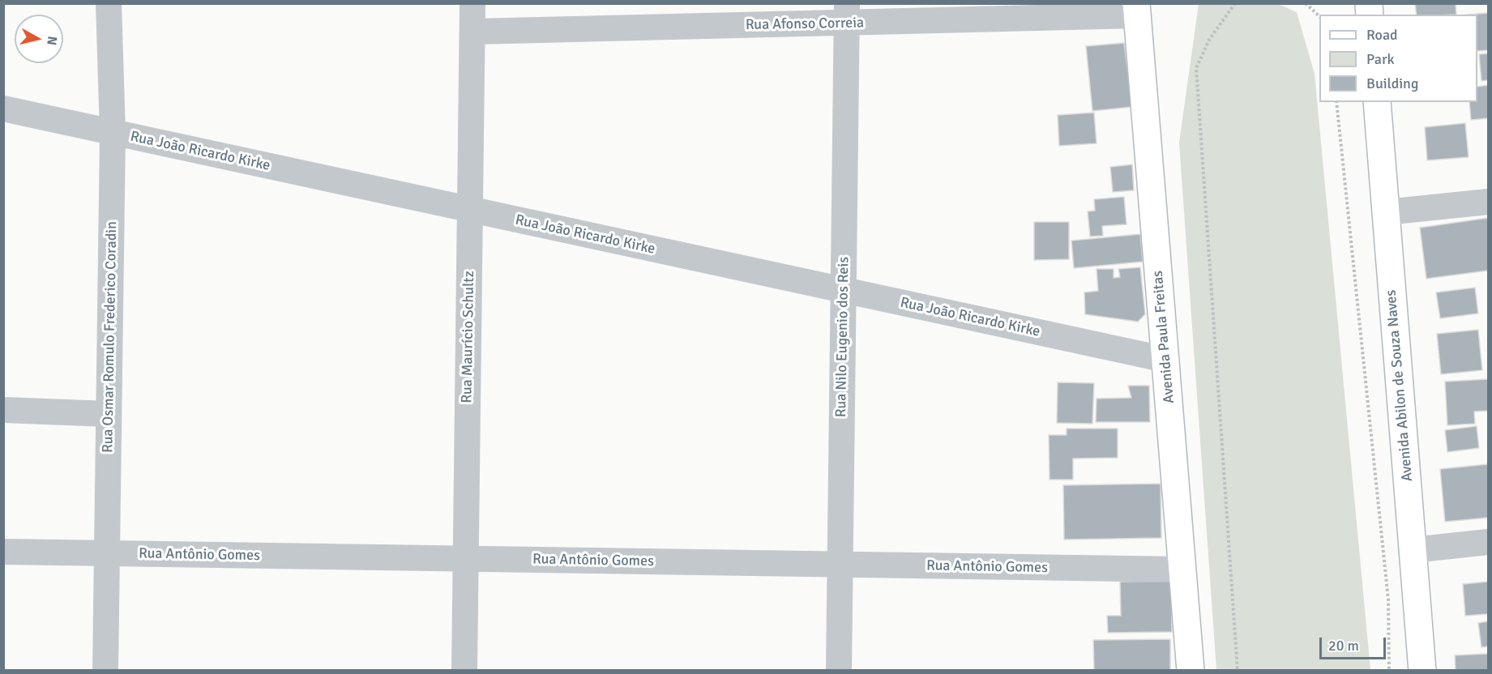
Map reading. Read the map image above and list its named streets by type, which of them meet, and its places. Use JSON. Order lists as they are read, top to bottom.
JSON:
{
  "streets": {
    "main road": ["Avenida Paula Freitas", "Avenida Abilon de Souza Naves"],
    "street": [
      "Rua Afonso Correia",
      "Rua João Ricardo Kirke",
      "Rua Osmar Romulo Frederico Coradin",
      "Rua Maurício Schultz",
      "Rua Nilo Eugenio dos Reis",
      "Rua Antônio Gomes"
    ]
  },
  "crossings": [
    ["Rua Afonso Correia", "Rua Maurício Schultz"],
    ["Rua Afonso Correia", "Rua Nilo Eugenio dos Reis"],
    ["Rua Afonso Correia", "Avenida Paula Freitas"],
    ["Rua João Ricardo Kirke", "Rua Osmar Romulo Frederico Coradin"],
    ["Rua João Ricardo Kirke", "Rua Maurício Schultz"],
    ["Rua João Ricardo Kirke", "Rua Nilo Eugenio dos Reis"],
    ["Rua João Ricardo Kirke", "Avenida Paula Freitas"],
    ["Rua Osmar Romulo Frederico Coradin", "Rua Antônio Gomes"],
    ["Rua Maurício Schultz", "Rua Antônio Gomes"],
    ["Rua Nilo Eugenio dos Reis", "Rua Antônio Gomes"],
    ["Avenida Paula Freitas", "Rua Antônio Gomes"]
  ],
  "legend": ["Road", "Park", "Building"],
  "scale_bar": "20 m",
  "north": "right"
}
